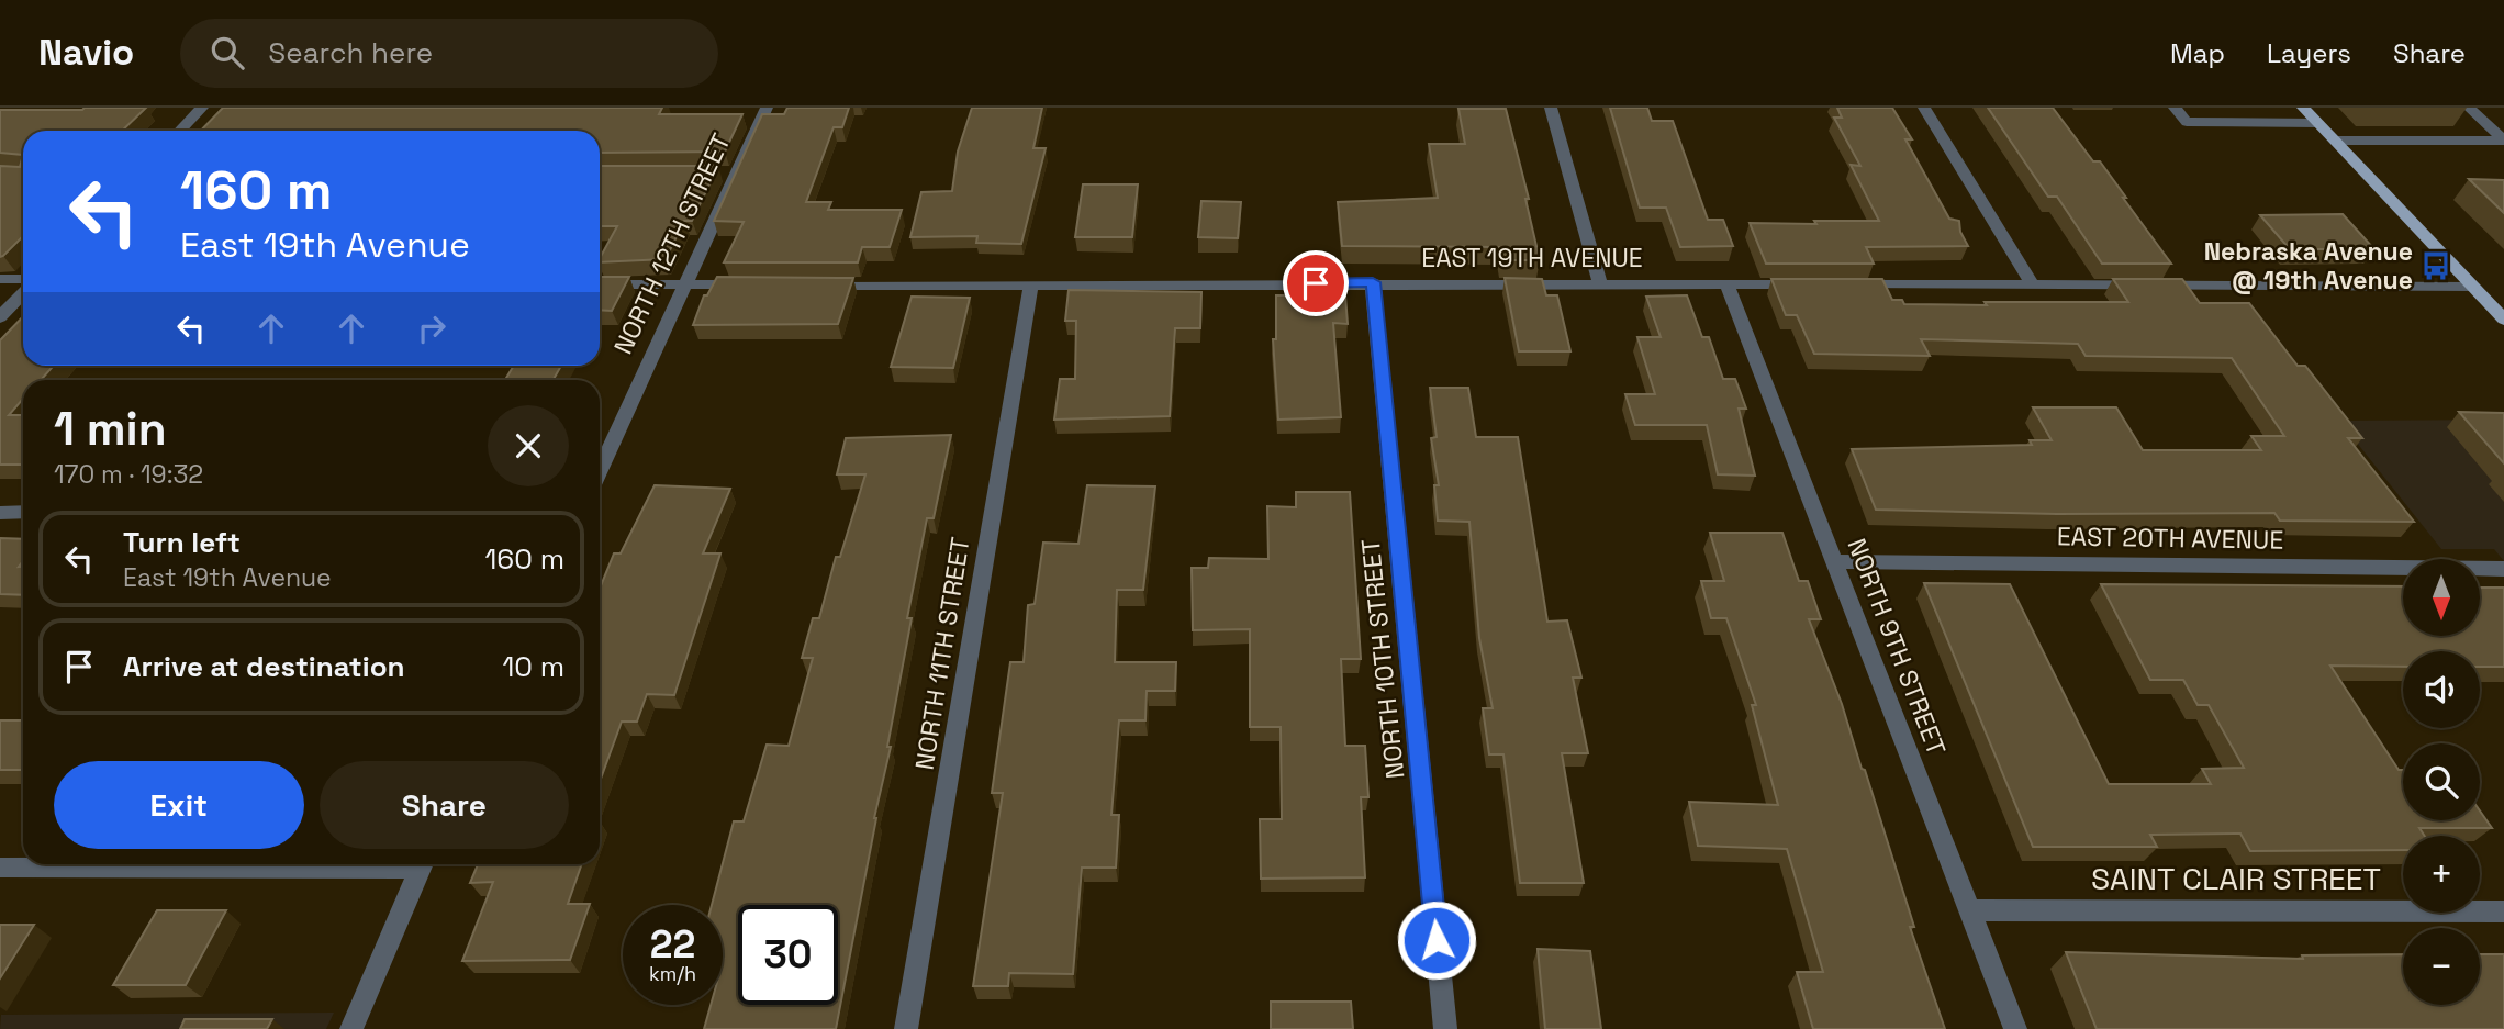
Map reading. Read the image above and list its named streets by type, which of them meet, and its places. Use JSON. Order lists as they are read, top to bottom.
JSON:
{
  "streets": {
    "street": [
      "NORTH 12TH STREET",
      "EAST 19TH AVENUE",
      "EAST 20TH AVENUE",
      "NORTH 9TH STREET",
      "NORTH 11TH STREET",
      "NORTH 10TH STREET",
      "SAINT CLAIR STREET"
    ]
  },
  "crossings": [
    ["EAST 19TH AVENUE", "NORTH 9TH STREET"],
    ["EAST 19TH AVENUE", "NORTH 11TH STREET"],
    ["EAST 19TH AVENUE", "NORTH 10TH STREET"],
    ["EAST 20TH AVENUE", "NORTH 9TH STREET"],
    ["NORTH 9TH STREET", "SAINT CLAIR STREET"]
  ],
  "places": {
    "bus stop": ["Nebraska Avenue @ 19th Avenue"]
  },
  "north": "bottom",
  "page": {
    "header": "Navio",
    "search": "Search here",
    "nav": ["Map", "Layers", "Share"],
    "turn": ["160 m", "East 19th Avenue"],
    "heading": ["1 min", "170 m · 19:32"],
    "list": [
      {
        "name": "Turn left",
        "note": "East 19th Avenue",
        "value": "160 m"
      },
      {
        "name": "Arrive at destination",
        "value": "10 m"
      }
    ],
    "map_buttons": ["+", "−"],
    "buttons": ["Exit", "Share"],
    "speed": "22 km/h",
    "limit": "30"
  }
}
